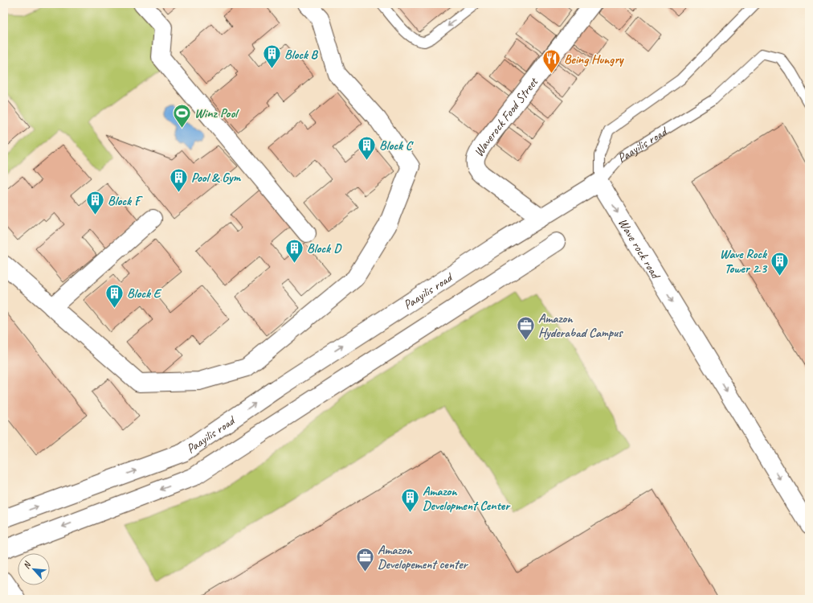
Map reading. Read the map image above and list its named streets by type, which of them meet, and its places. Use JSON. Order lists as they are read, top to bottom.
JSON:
{
  "streets": {
    "street": ["Waverock Food Street", "Paayilis road", "Wave rock road"]
  },
  "crossings": [
    ["Waverock Food Street", "Paayilis road"],
    ["Paayilis road", "Wave rock road"]
  ],
  "one_way": ["Wave rock road"],
  "places": {
    "building": [
      "Block B",
      "Block C",
      "Pool & Gym",
      "Block F",
      "Block D",
      "Wave Rock Tower 2.3",
      "Block E",
      "Amazon Development Center"
    ],
    "restaurant": ["Being Hungry"],
    "sports": ["Winz Pool"],
    "office": ["Amazon Hyderabad Campus", "Amazon Developement center"]
  },
  "north": "top left"
}
